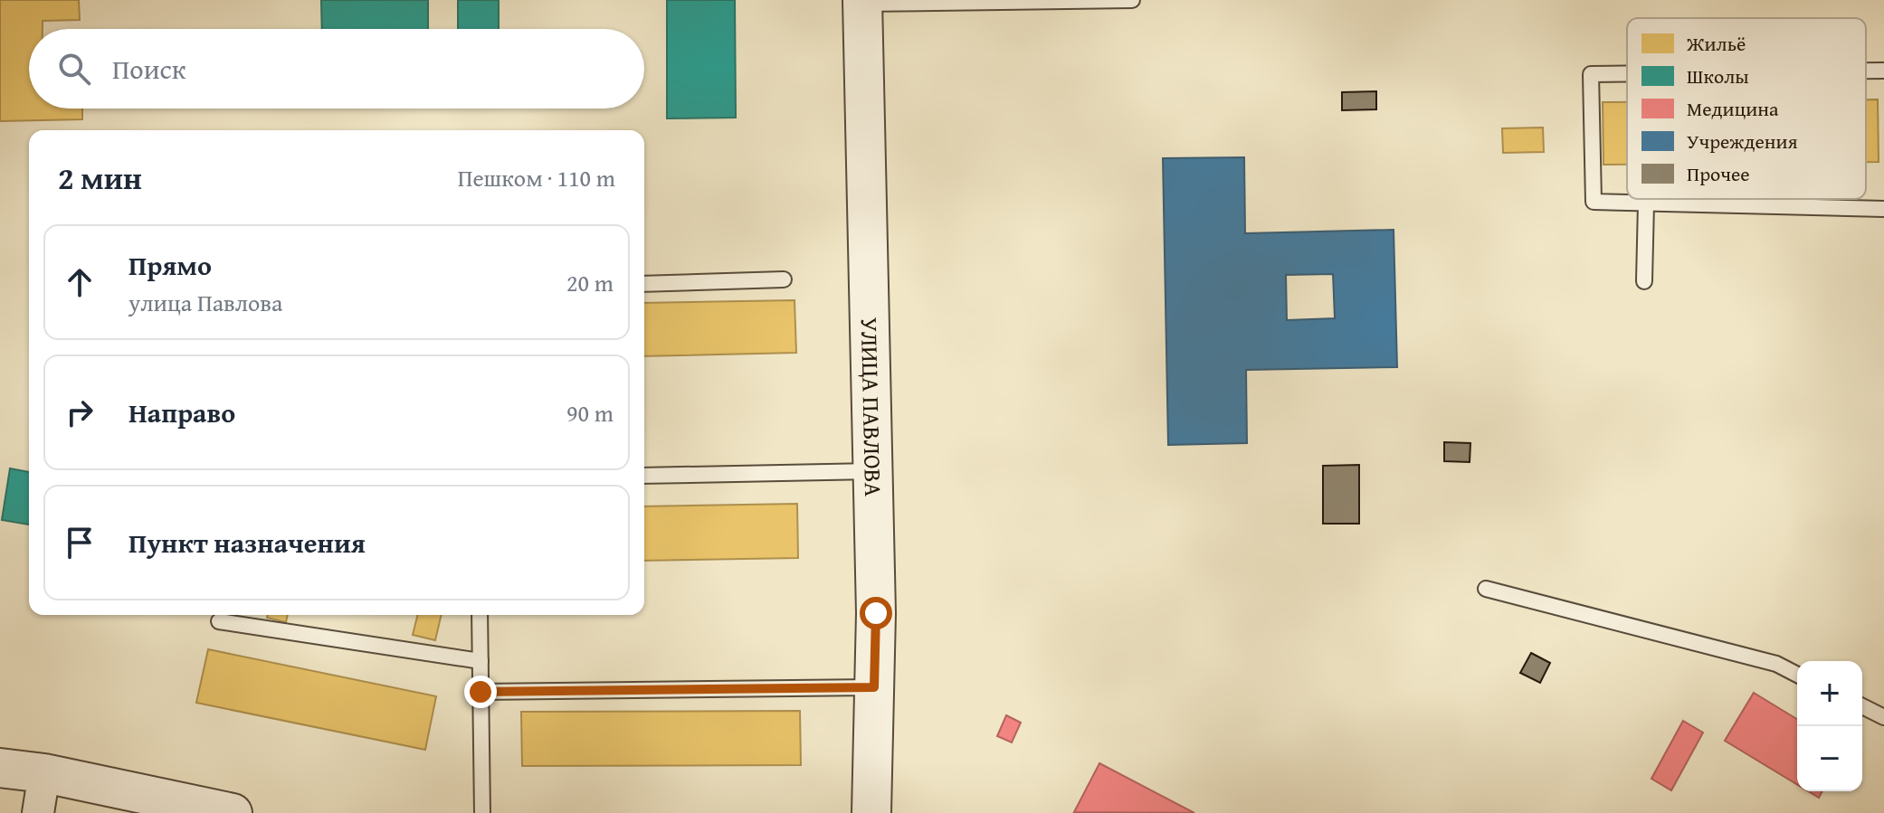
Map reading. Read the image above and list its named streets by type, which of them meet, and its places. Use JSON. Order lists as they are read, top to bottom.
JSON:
{
  "streets": {
    "street": ["УЛИЦА ПАВЛОВА"]
  },
  "legend": [
    "Жильё",
    "Школы",
    "Медицина",
    "Учреждения",
    "Прочее"
  ],
  "page": {
    "search": "Поиск",
    "heading": ["2 мин", "Пешком · 110 m"],
    "list": [
      ["Прямо", "улица Павлова", "20 m"],
      ["Направо", "90 m"],
      "Пункт назначения"
    ],
    "map_buttons": ["+", "−"]
  }
}
